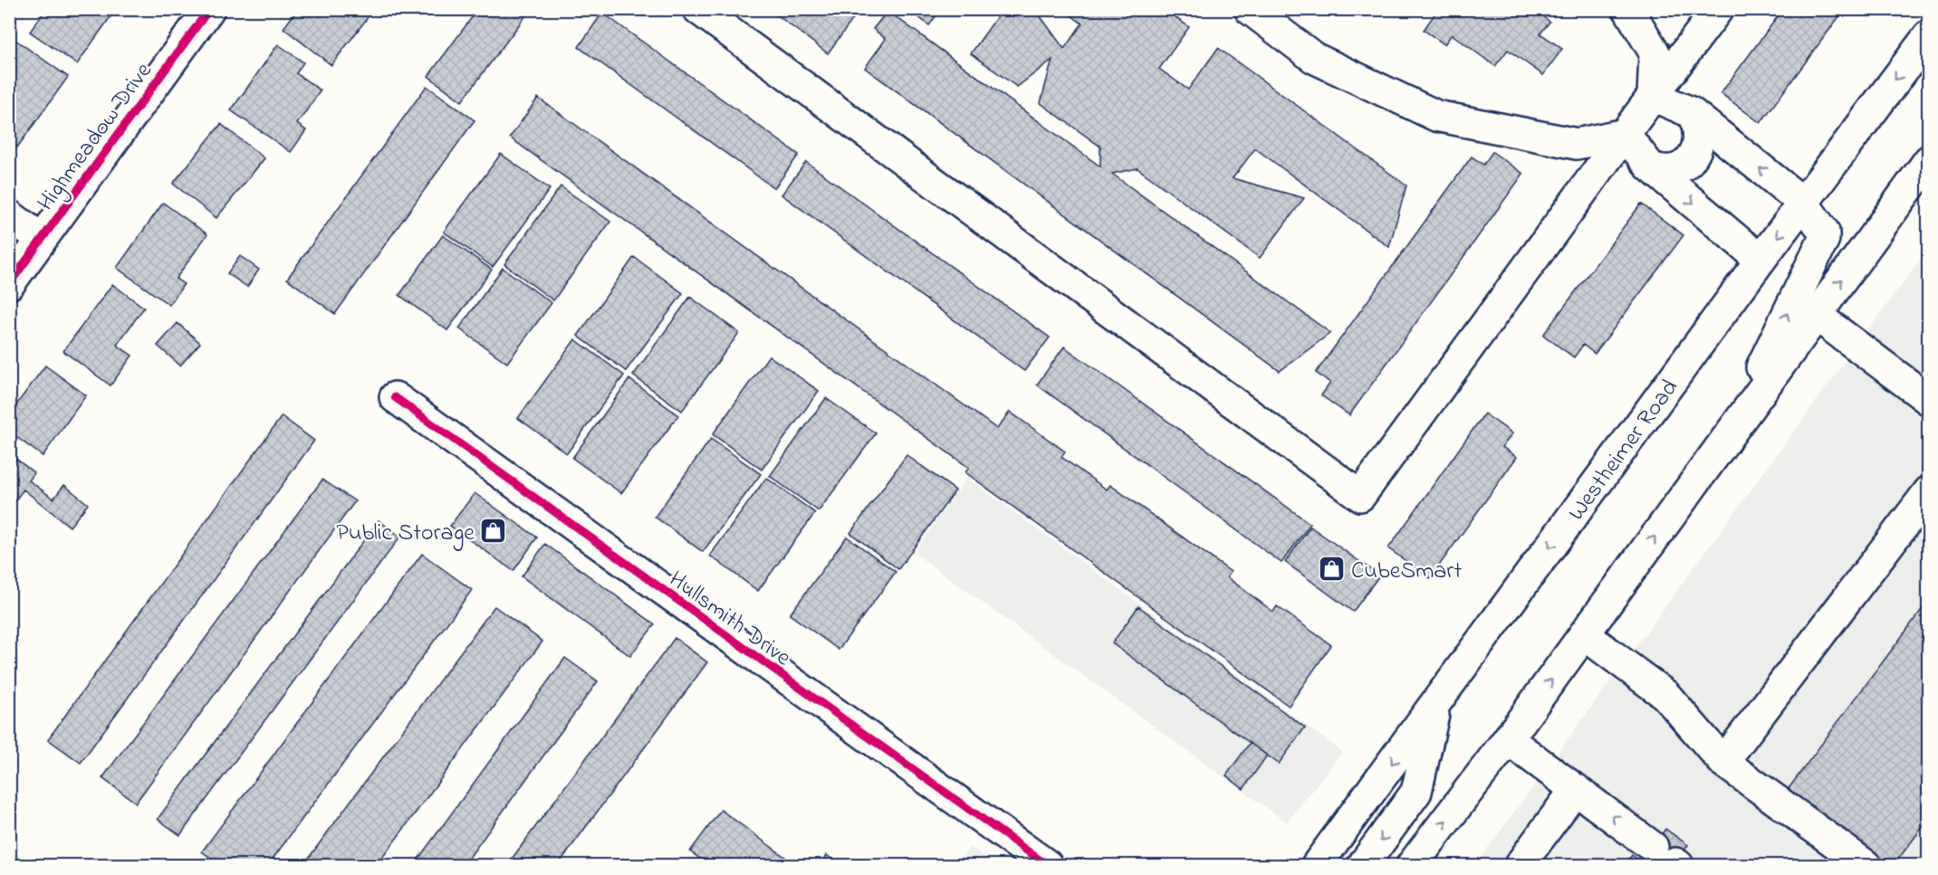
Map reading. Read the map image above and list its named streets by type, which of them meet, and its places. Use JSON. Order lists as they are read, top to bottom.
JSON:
{
  "streets": {
    "main road": ["Highmeadow Drive", "Westheimer Road", "Hullsmith Drive"]
  },
  "places": {
    "shop": ["Public Storage", "CubeSmart"]
  }
}
